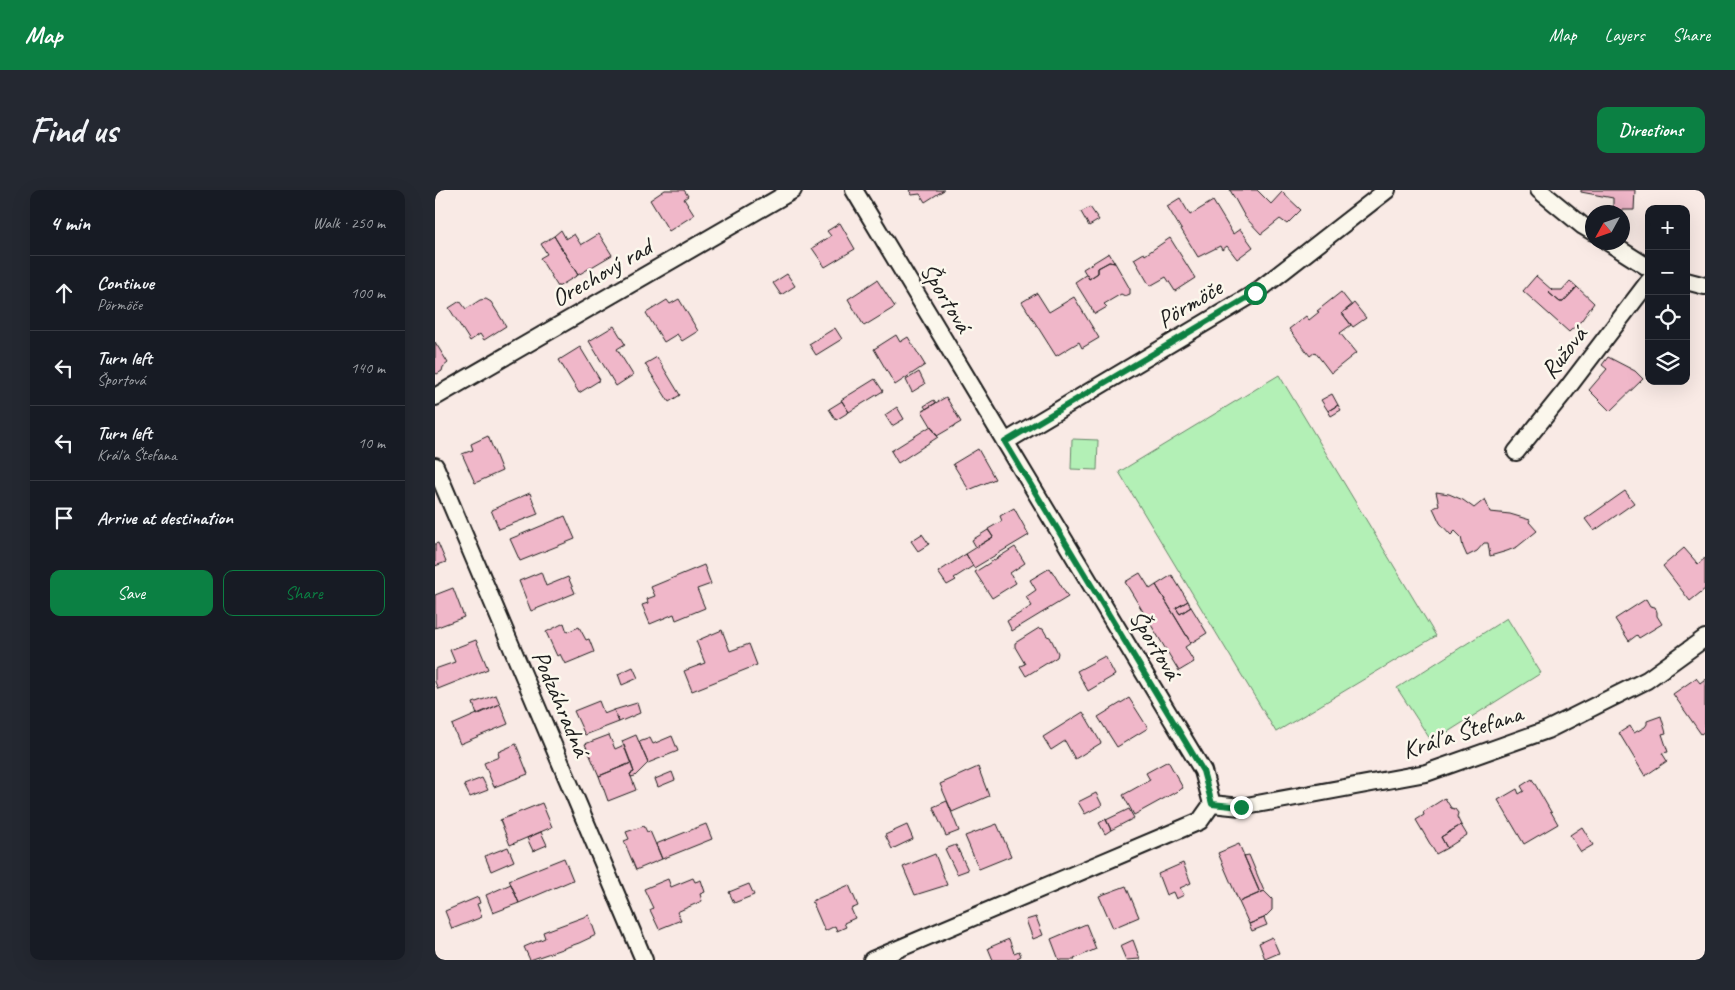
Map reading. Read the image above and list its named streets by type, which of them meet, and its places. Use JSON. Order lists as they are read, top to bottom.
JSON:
{
  "streets": {
    "street": [
      "Orechový rad",
      "Športová",
      "Pörmöče",
      "Ružová",
      "Podzáhradná",
      "Kráľa Štefana"
    ]
  },
  "crossings": [
    ["Športová", "Pörmöče"],
    ["Športová", "Kráľa Štefana"]
  ],
  "north": "bottom left",
  "page": {
    "header": "Map",
    "nav": ["Map", "Layers", "Share"],
    "buttons": [
      "Directions",
      ["Save", "Share"]
    ],
    "title": "Find us",
    "heading": ["4 min", "Walk · 250 m"],
    "map_buttons": ["+", "−"],
    "list": [
      ["Continue", "Pörmöče", "100 m"],
      ["Turn left", "Športová", "140 m"],
      ["Turn left", "Kráľa Štefana", "10 m"],
      "Arrive at destination"
    ]
  }
}
